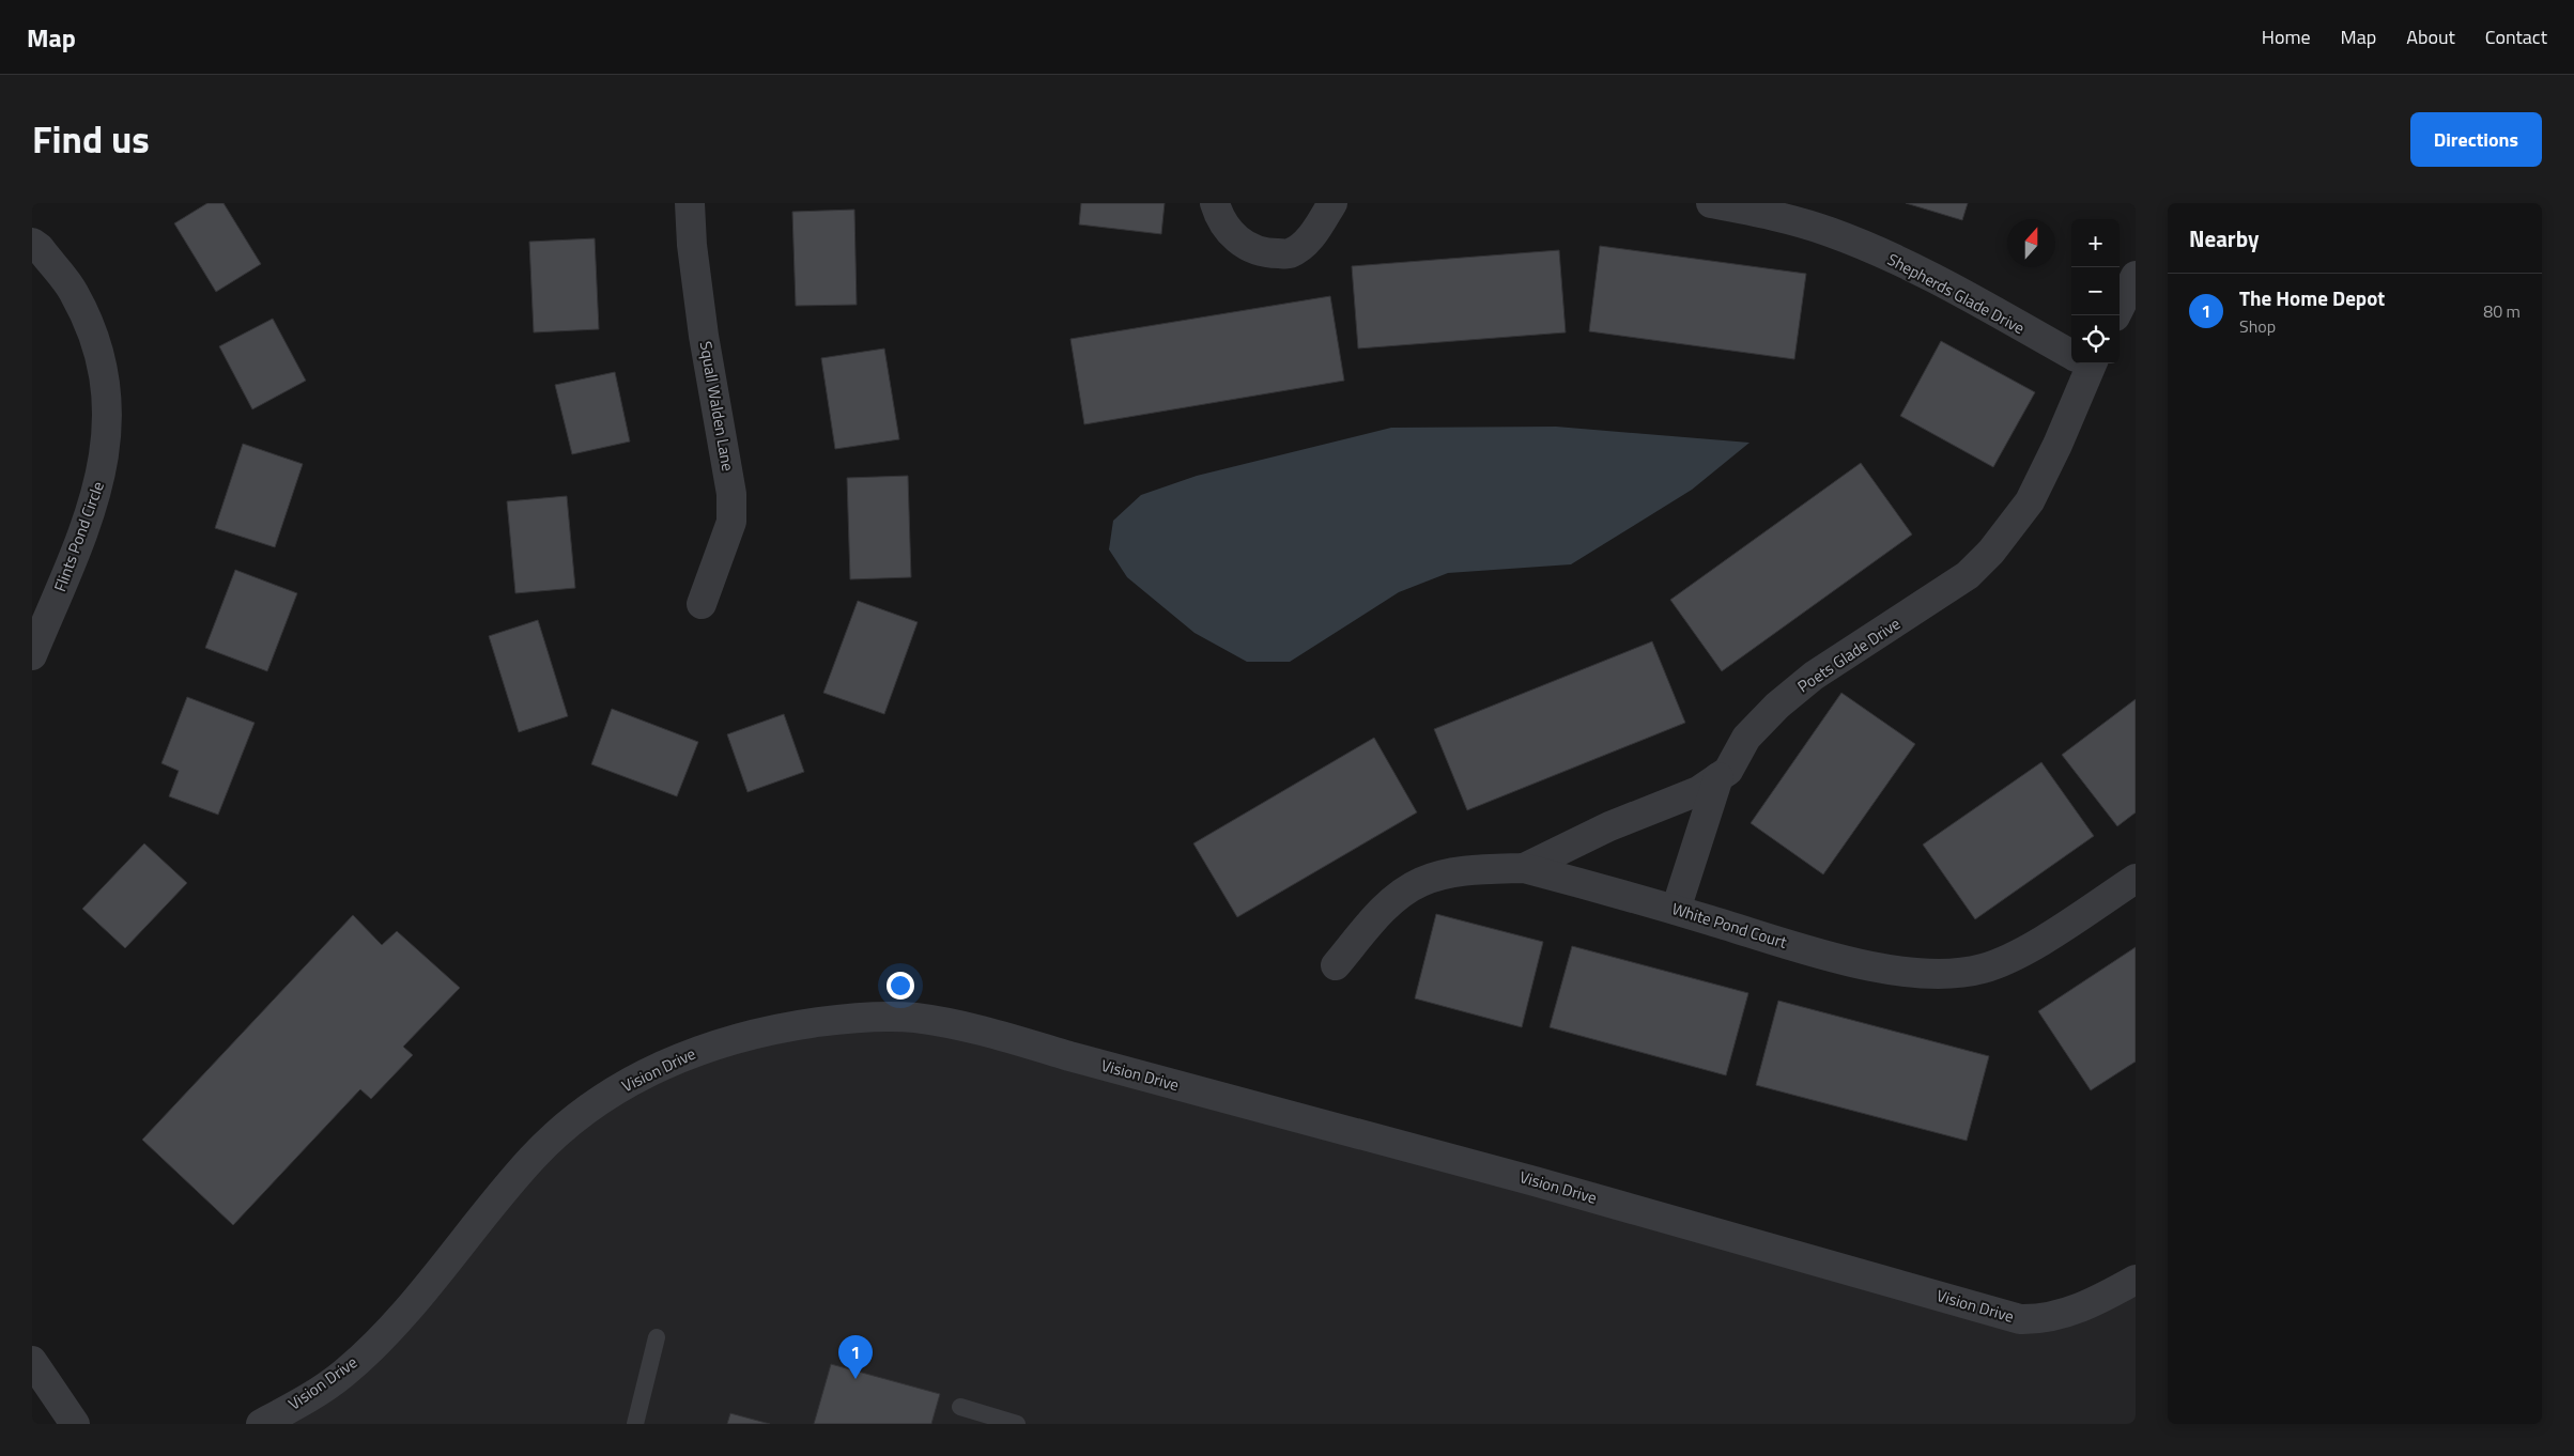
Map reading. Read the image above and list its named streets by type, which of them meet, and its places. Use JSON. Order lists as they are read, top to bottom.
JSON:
{
  "streets": {
    "street": [
      "Shepherds Glade Drive",
      "Squall Walden Lane",
      "Flints Pond Circle",
      "Poets Glade Drive",
      "White Pond Court",
      "Vision Drive"
    ]
  },
  "crossings": [
    ["Poets Glade Drive", "White Pond Court"]
  ],
  "north": "top",
  "page": {
    "header": "Map",
    "nav": [
      "Home",
      "Map",
      "About",
      "Contact"
    ],
    "title": "Find us",
    "buttons": "Directions",
    "heading": "Nearby",
    "map_buttons": ["+", "−"],
    "list": [
      {
        "mark": "1",
        "name": "The Home Depot",
        "note": "Shop",
        "value": "80 m"
      }
    ],
    "pins": "1"
  }
}
